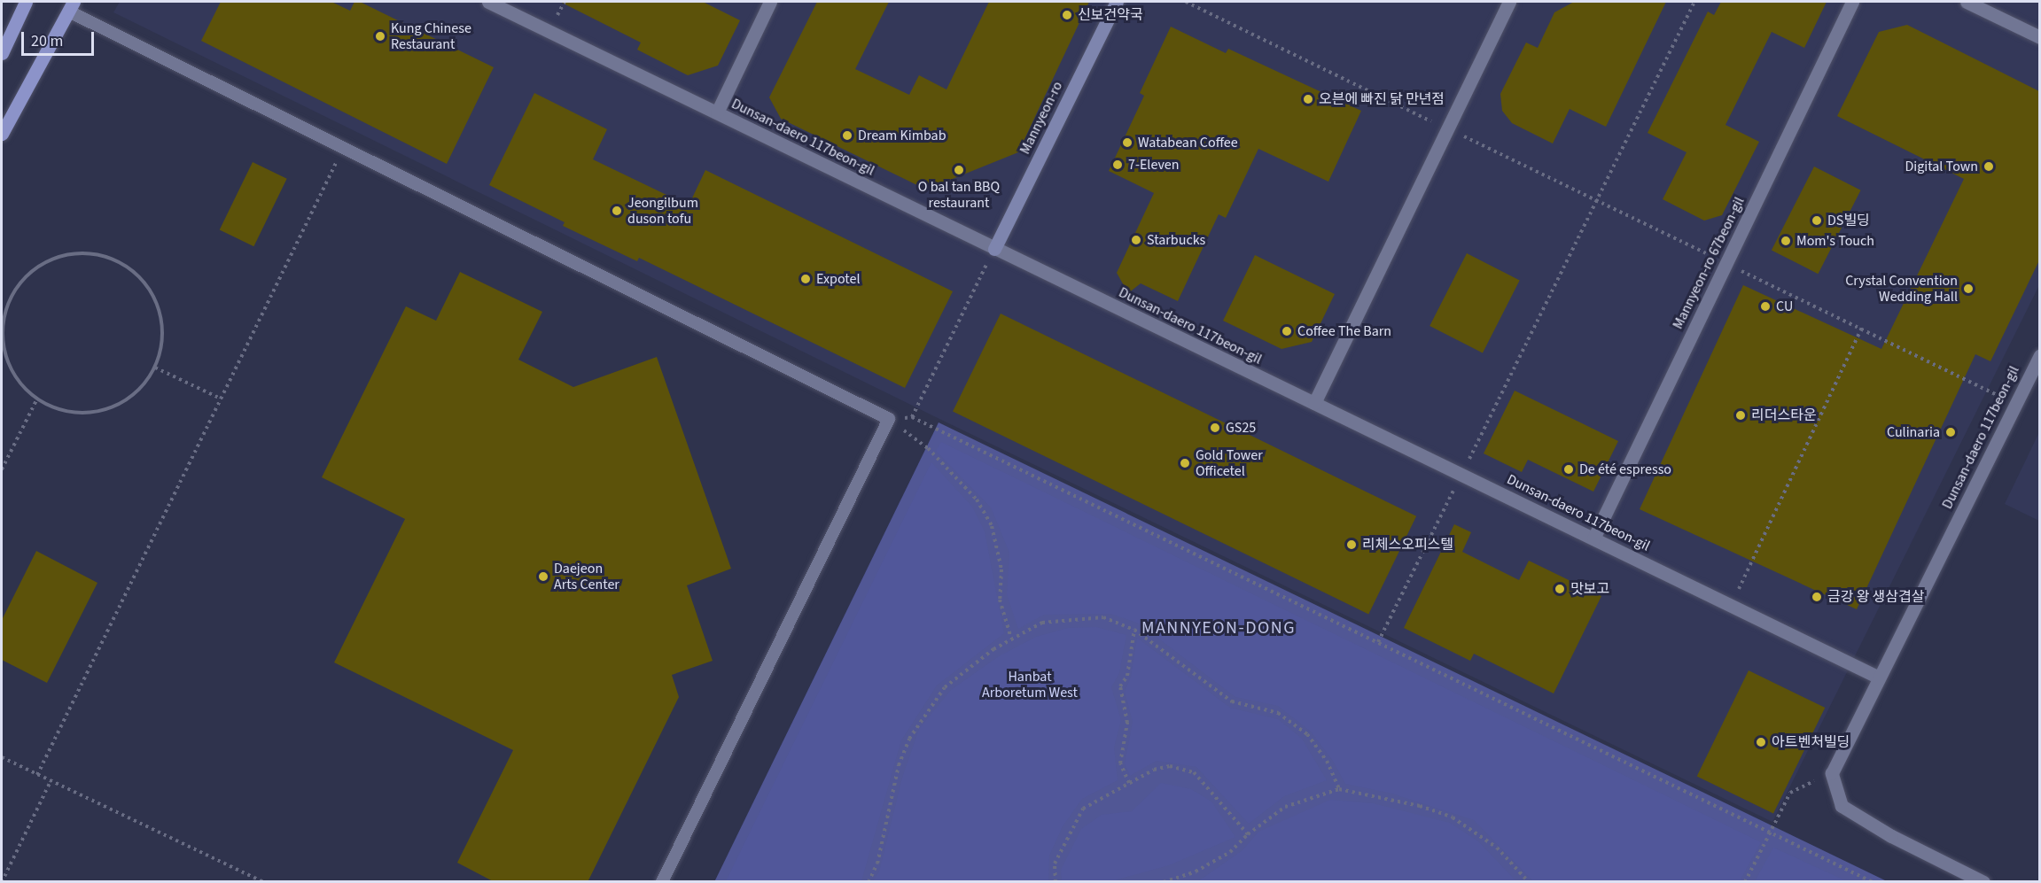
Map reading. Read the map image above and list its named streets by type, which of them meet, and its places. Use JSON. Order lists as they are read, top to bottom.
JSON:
{
  "streets": {
    "street": ["Mannyeon-ro", "Dunsan-daero 117beon-gil", "Mannyeon-ro 67beon-gil"]
  },
  "crossings": [
    ["Mannyeon-ro", "Dunsan-daero 117beon-gil"],
    ["Dunsan-daero 117beon-gil", "Mannyeon-ro 67beon-gil"]
  ],
  "districts": ["MANNYEON-DONG"],
  "parks": ["Hanbat Arboretum West"],
  "places": [
    "신보건약국",
    "Kung Chinese Restaurant",
    "오븐에 빠진 닭 만년점",
    "Dream Kimbab",
    "Watabean Coffee",
    "7-Eleven",
    "Digital Town",
    "O bal tan BBQ restaurant",
    "Jeongilbum duson tofu",
    "DS빌딩",
    "Starbucks",
    "Mom's Touch",
    "Expotel",
    "Crystal Convention Wedding Hall",
    "CU",
    "Coffee The Barn",
    "리더스타운",
    "GS25",
    "Culinaria",
    "Gold Tower Officetel",
    "De été espresso",
    "리체스오피스텔",
    "Daejeon Arts Center",
    "맛보고",
    "금강 왕 생삼겹살",
    "아트벤처빌딩"
  ],
  "scale_bar": "20 m"
}
